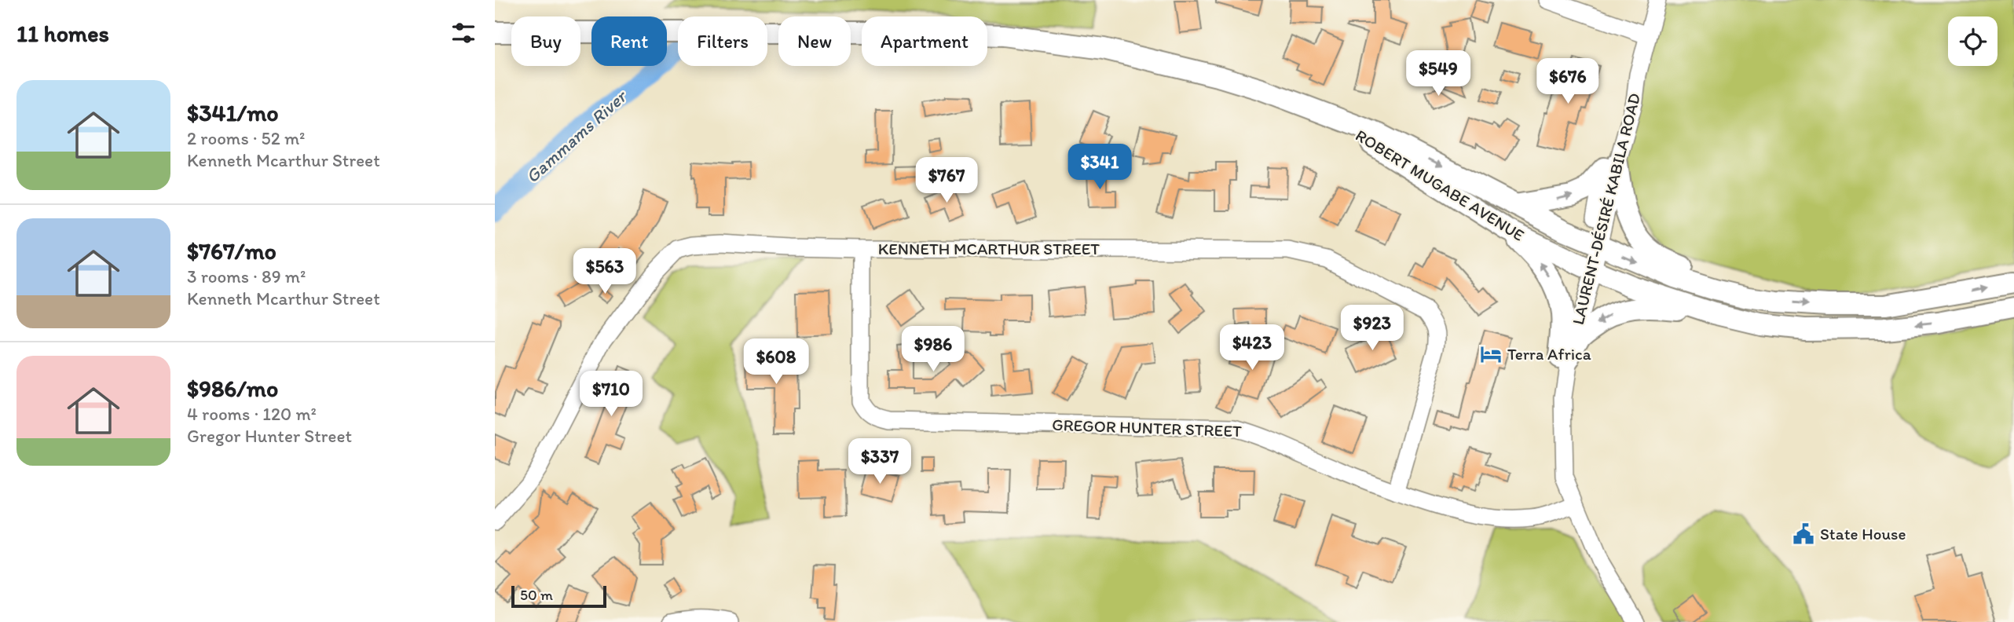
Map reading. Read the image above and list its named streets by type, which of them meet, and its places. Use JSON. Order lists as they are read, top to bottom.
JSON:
{
  "streets": {
    "main road": ["ROBERT MUGABE AVENUE"],
    "street": ["LAURENT-DÉSIRÉ KABILA ROAD", "KENNETH MCARTHUR STREET", "GREGOR HUNTER STREET"]
  },
  "crossings": [
    ["ROBERT MUGABE AVENUE", "LAURENT-DÉSIRÉ KABILA ROAD"],
    ["LAURENT-DÉSIRÉ KABILA ROAD", "GREGOR HUNTER STREET"],
    ["KENNETH MCARTHUR STREET", "GREGOR HUNTER STREET"]
  ],
  "water": ["Gammams River"],
  "places": {
    "hotel": ["Terra Africa"],
    "public building": ["State House"]
  },
  "scale_bar": "50 m",
  "page": {
    "heading": "11 homes",
    "chip": [
      "Buy",
      "Rent",
      "Filters",
      "New",
      "Apartment"
    ],
    "price": [
      "$549",
      "$676",
      "$341",
      "$767",
      "$563",
      "$923",
      "$423",
      "$986",
      "$608",
      "$710",
      "$337"
    ],
    "list": [
      {
        "name": "$341/mo",
        "note": "2 rooms · 52 m² · Kenneth Mcarthur Street"
      },
      {
        "name": "$767/mo",
        "note": "3 rooms · 89 m² · Kenneth Mcarthur Street"
      },
      {
        "name": "$986/mo",
        "note": "4 rooms · 120 m² · Gregor Hunter Street"
      }
    ],
    "scale": "50 m"
  }
}
